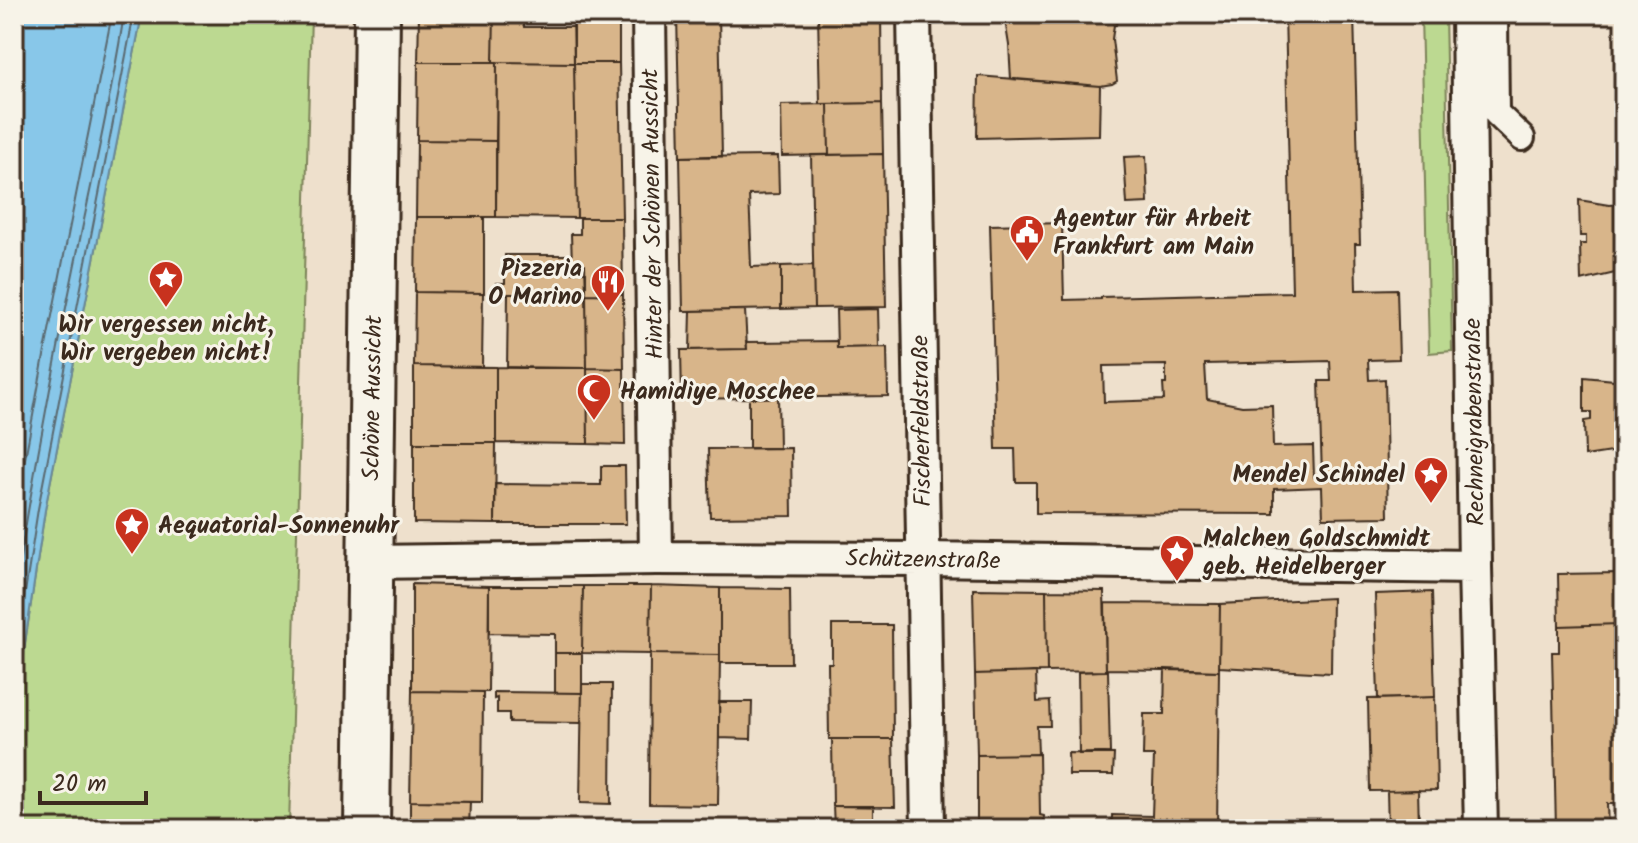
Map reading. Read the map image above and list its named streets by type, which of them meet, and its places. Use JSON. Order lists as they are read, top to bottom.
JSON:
{
  "streets": {
    "main road": ["Schöne Aussicht"],
    "street": [
      "Hinter der Schönen Aussicht",
      "Fischerfeldstraße",
      "Rechneigrabenstraße",
      "Schützenstraße"
    ]
  },
  "crossings": [
    ["Hinter der Schönen Aussicht", "Schützenstraße"],
    ["Schöne Aussicht", "Schützenstraße"],
    ["Fischerfeldstraße", "Schützenstraße"],
    ["Rechneigrabenstraße", "Schützenstraße"]
  ],
  "places": {
    "public building": ["Agentur für Arbeit Frankfurt am Main"],
    "place": [
      "Wir vergessen nicht, Wir vergeben nicht!",
      "Mendel Schindel",
      "Aequatorial-Sonnenuhr",
      "Malchen Goldschmidt geb. Heidelberger"
    ],
    "restaurant": ["Pizzeria O Marino"],
    "mosque": ["Hamidiye Moschee"]
  },
  "scale_bar": "20 m"
}
